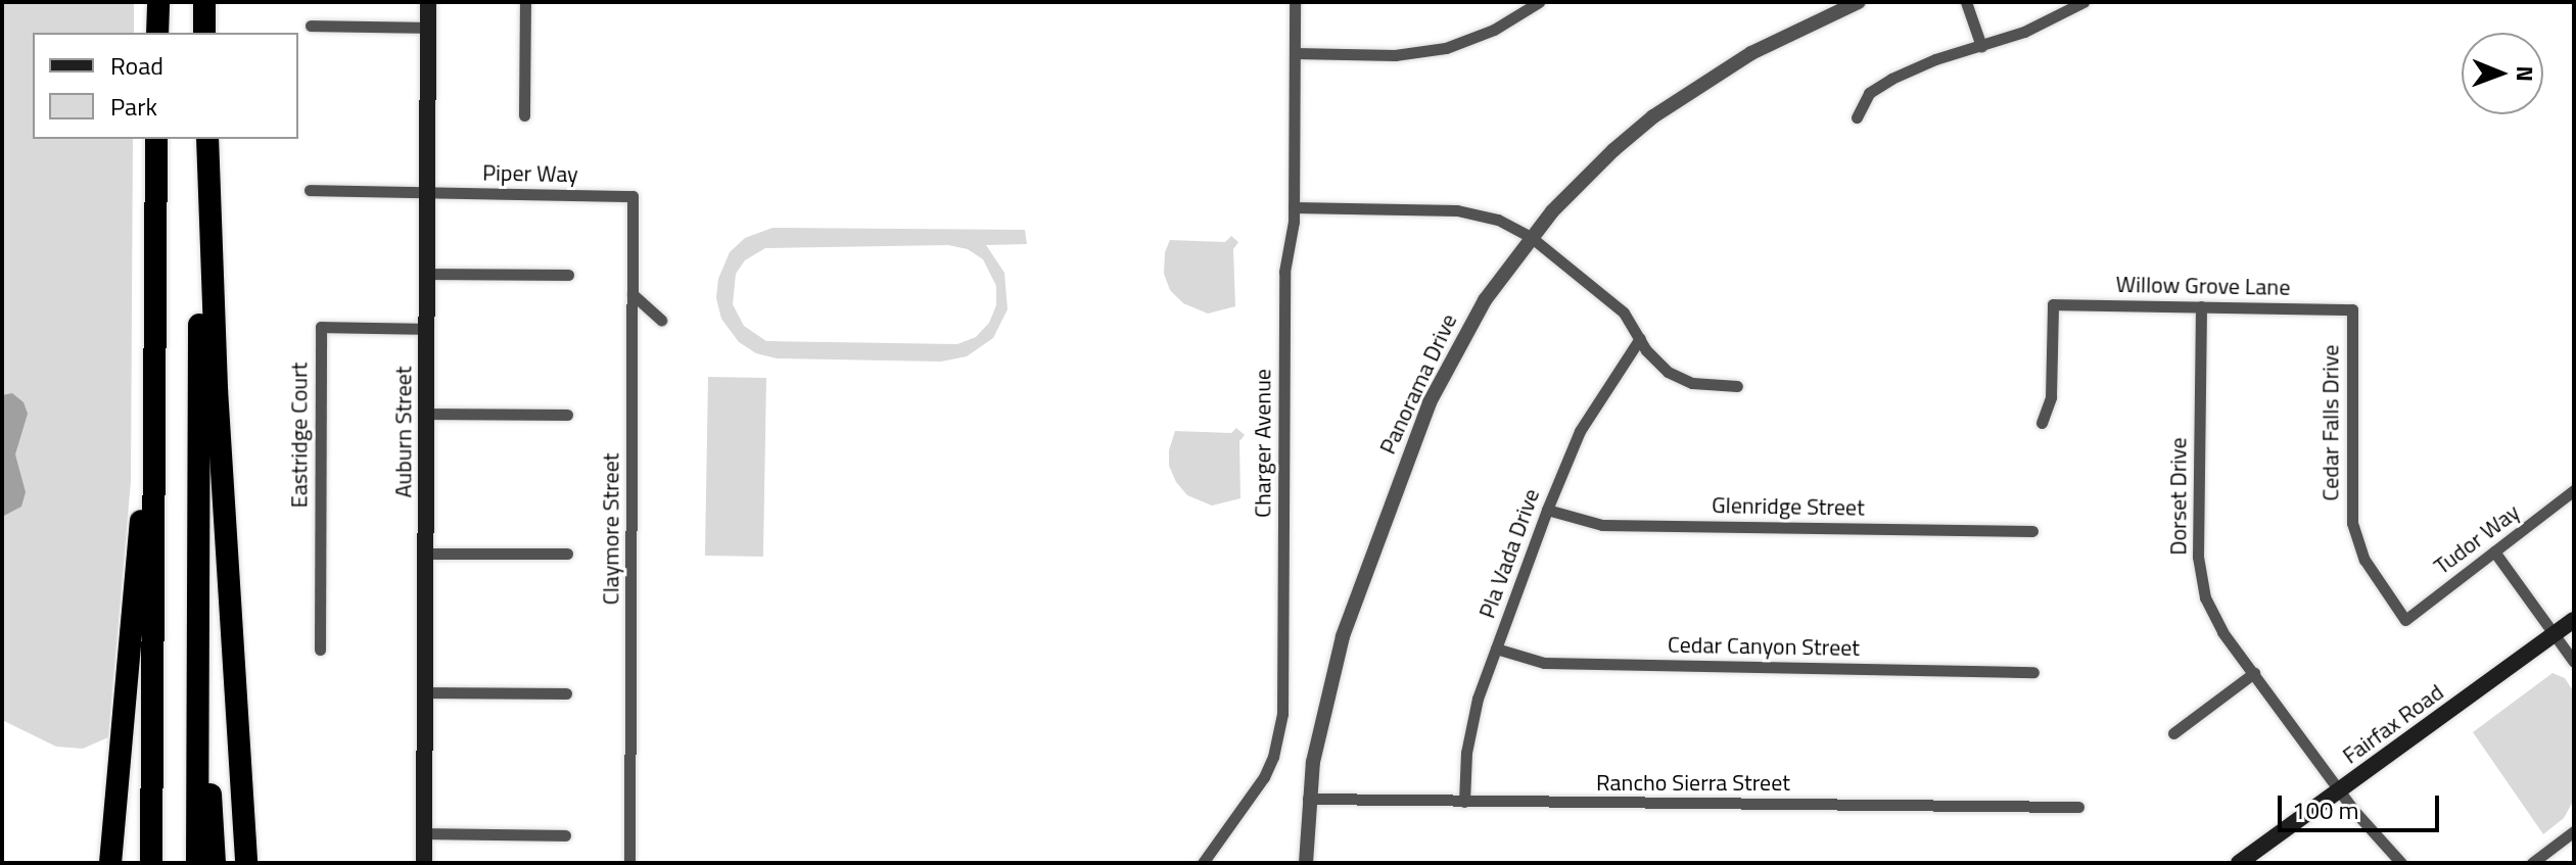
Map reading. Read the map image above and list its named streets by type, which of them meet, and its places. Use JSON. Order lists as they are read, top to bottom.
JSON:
{
  "streets": {
    "main road": ["Auburn Street", "Fairfax Road"],
    "street": [
      "Piper Way",
      "Willow Grove Lane",
      "Panorama Drive",
      "Cedar Falls Drive",
      "Eastridge Court",
      "Charger Avenue",
      "Dorset Drive",
      "Glenridge Street",
      "Claymore Street",
      "Tudor Way",
      "Pla Vada Drive",
      "Cedar Canyon Street",
      "Rancho Sierra Street"
    ]
  },
  "crossings": [
    ["Piper Way", "Auburn Street"],
    ["Piper Way", "Claymore Street"],
    ["Willow Grove Lane", "Cedar Falls Drive"],
    ["Willow Grove Lane", "Dorset Drive"],
    ["Panorama Drive", "Rancho Sierra Street"],
    ["Cedar Falls Drive", "Tudor Way"],
    ["Auburn Street", "Eastridge Court"],
    ["Dorset Drive", "Fairfax Road"],
    ["Glenridge Street", "Pla Vada Drive"],
    ["Pla Vada Drive", "Cedar Canyon Street"],
    ["Pla Vada Drive", "Rancho Sierra Street"]
  ],
  "legend": ["Road", "Park"],
  "scale_bar": "100 m",
  "north": "right"
}
